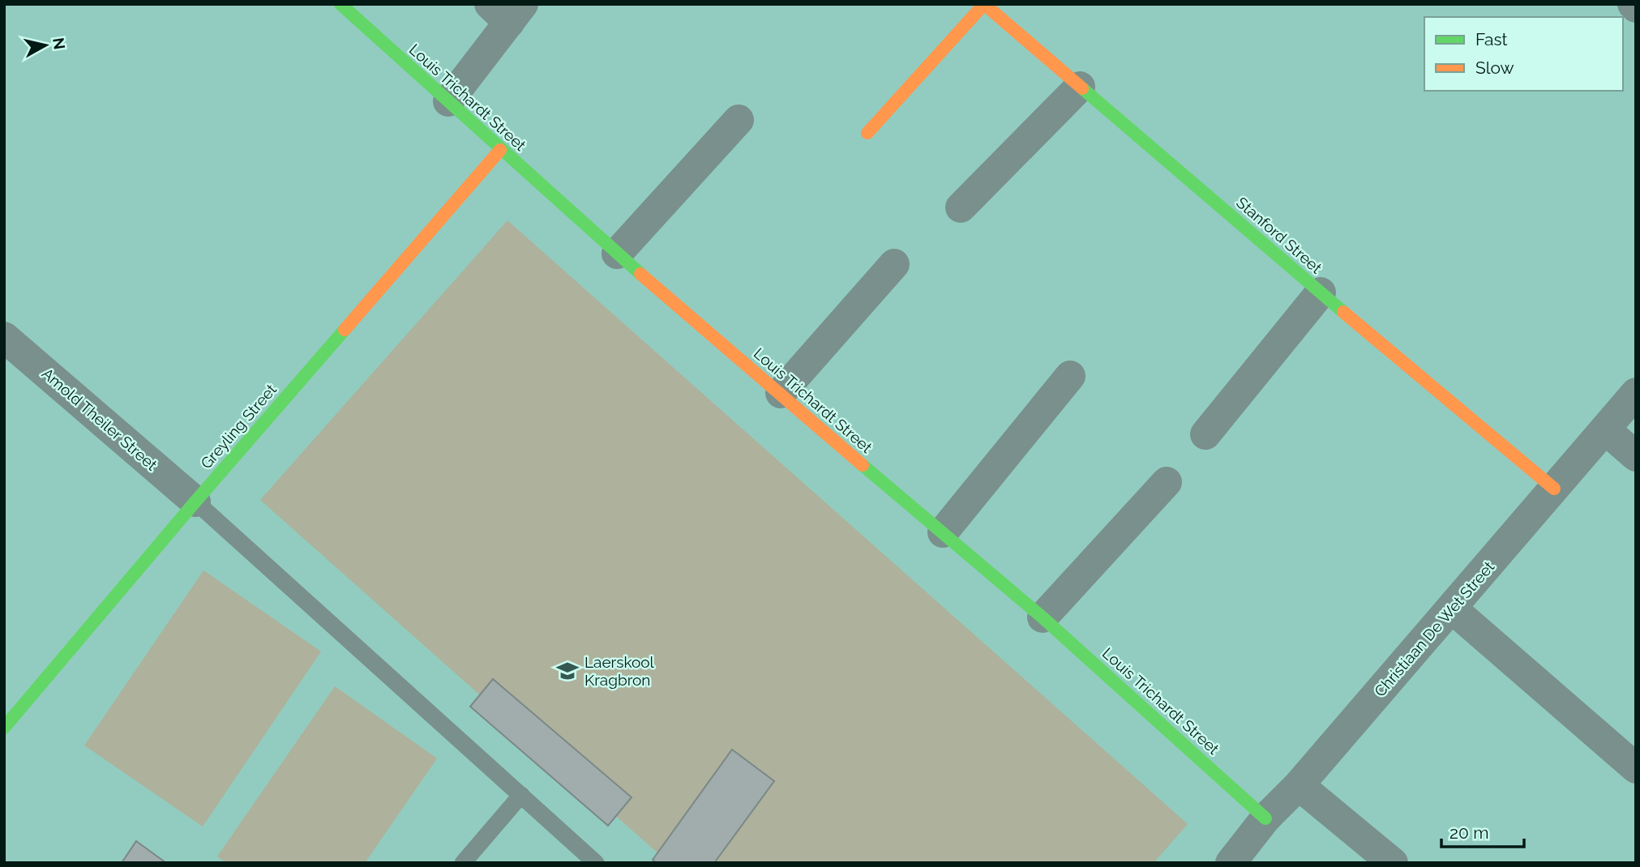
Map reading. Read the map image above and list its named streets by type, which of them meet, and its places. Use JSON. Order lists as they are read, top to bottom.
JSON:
{
  "streets": {
    "street": [
      "Louis Trichardt Street",
      "Stanford Street",
      "Amold Theiler Street",
      "Greyling Street",
      "Christiaan De Wet Street"
    ]
  },
  "crossings": [
    ["Louis Trichardt Street", "Greyling Street"],
    ["Louis Trichardt Street", "Christiaan De Wet Street"],
    ["Stanford Street", "Christiaan De Wet Street"],
    ["Amold Theiler Street", "Greyling Street"]
  ],
  "places": {
    "school or university": ["Laerskool Kragbron"]
  },
  "legend": ["Fast", "Slow"],
  "scale_bar": "20 m",
  "north": "right"
}
